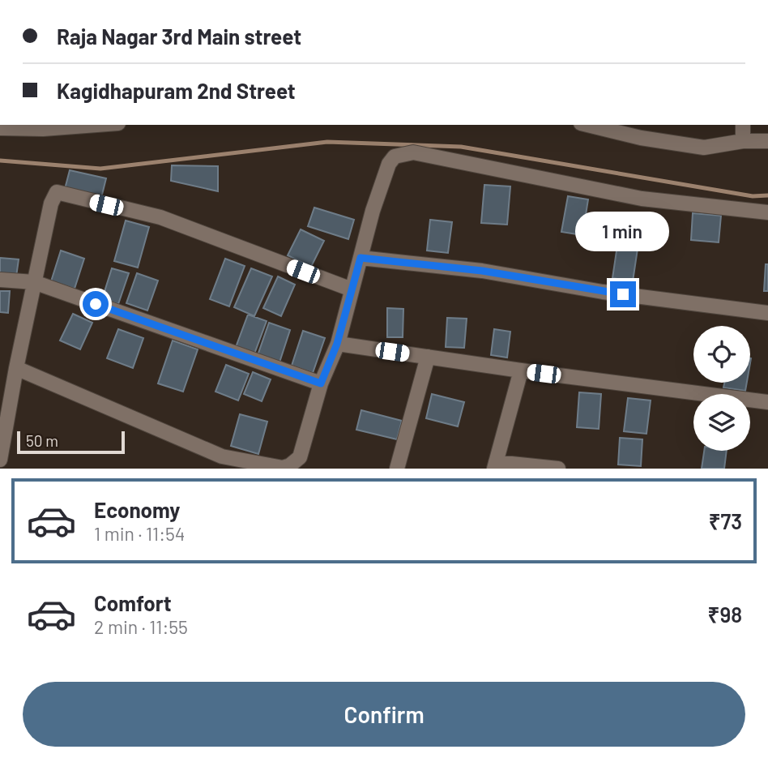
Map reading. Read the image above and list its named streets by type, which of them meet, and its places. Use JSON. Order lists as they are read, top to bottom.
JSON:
{
  "scale_bar": "50 m",
  "page": {
    "banner": ["Raja Nagar 3rd Main street", "Kagidhapuram 2nd Street"],
    "bubble": "1 min",
    "scale": "50 m",
    "list": [
      {
        "name": "Economy",
        "note": "1 min · 11:54",
        "value": "₹73"
      },
      {
        "name": "Comfort",
        "note": "2 min · 11:55",
        "value": "₹98"
      }
    ],
    "buttons": "Confirm"
  }
}
